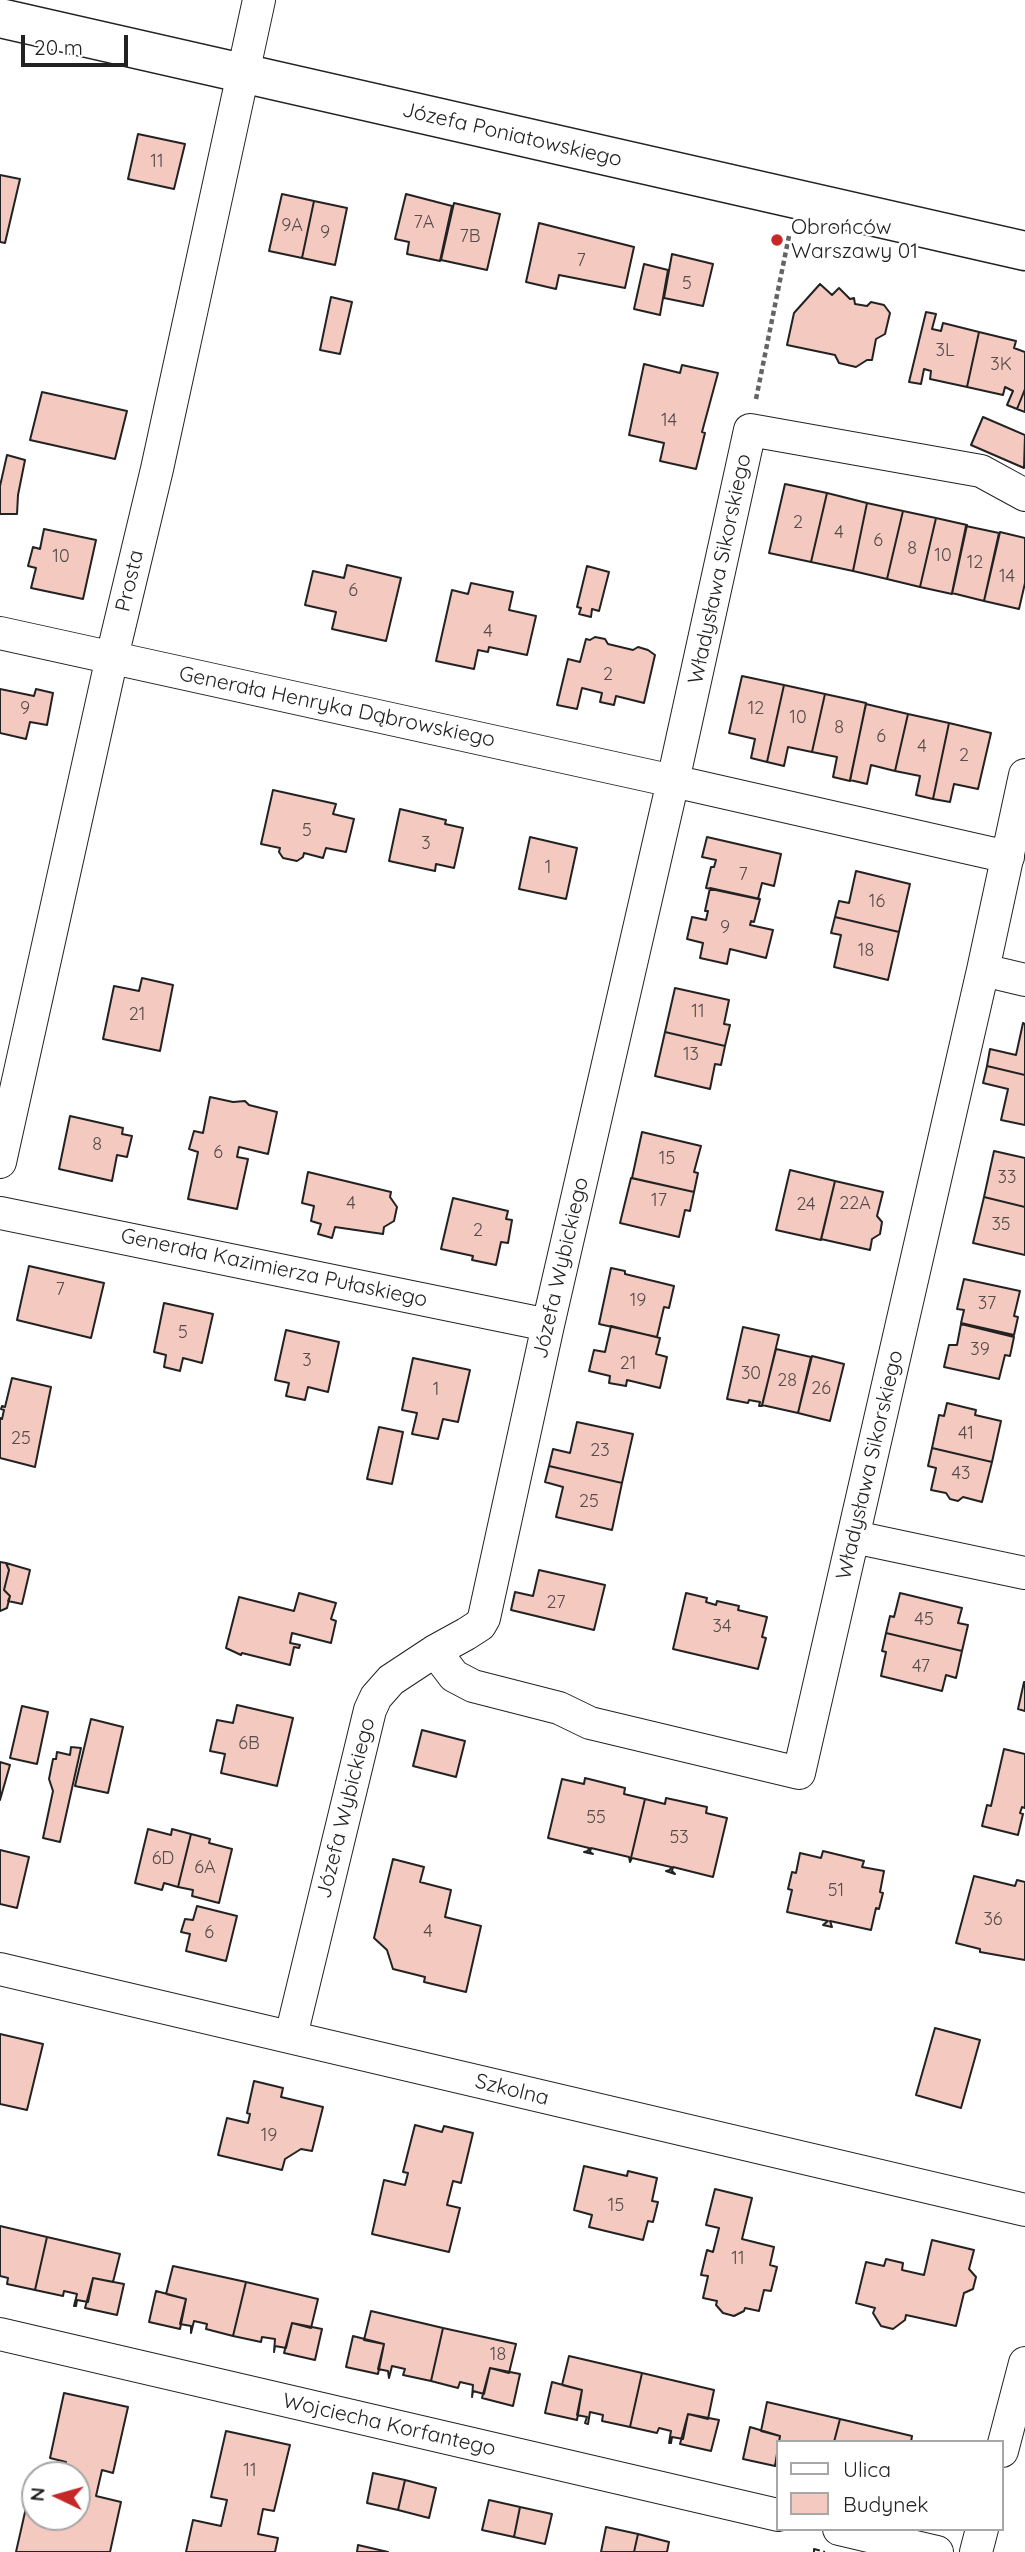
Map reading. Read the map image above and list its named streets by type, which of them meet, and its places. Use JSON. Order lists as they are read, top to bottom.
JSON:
{
  "streets": {
    "street": [
      "Józefa Poniatowskiego",
      "Władysława Sikorskiego",
      "Prosta",
      "Generała Henryka Dąbrowskiego",
      "Generała Kazimierza Pułaskiego",
      "Józefa Wybickiego",
      "Szkolna",
      "Wojciecha Korfantego"
    ]
  },
  "crossings": [
    ["Józefa Poniatowskiego", "Prosta"],
    ["Władysława Sikorskiego", "Generała Henryka Dąbrowskiego"],
    ["Władysława Sikorskiego", "Józefa Wybickiego"],
    ["Prosta", "Generała Henryka Dąbrowskiego"],
    ["Generała Henryka Dąbrowskiego", "Józefa Wybickiego"],
    ["Generała Kazimierza Pułaskiego", "Józefa Wybickiego"],
    ["Józefa Wybickiego", "Szkolna"]
  ],
  "places": ["Obrońców Warszawy 01"],
  "house_numbers": [
    "11",
    "7A",
    "9A",
    "9",
    "7B",
    "7",
    "5",
    "3L",
    "3K",
    "14",
    "2",
    "4",
    "6",
    "8",
    "10",
    "10",
    "12",
    "14",
    "6",
    "4",
    "2",
    "9",
    "12",
    "10",
    "8",
    "6",
    "4",
    "2",
    "5",
    "3",
    "1",
    "7",
    "16",
    "9",
    "18",
    "11",
    "21",
    "13",
    "8",
    "6",
    "15",
    "33",
    "17",
    "4",
    "22A",
    "24",
    "35",
    "2",
    "7",
    "19",
    "37",
    "5",
    "39",
    "3",
    "21",
    "30",
    "28",
    "26",
    "1",
    "41",
    "25",
    "23",
    "43",
    "25",
    "27",
    "45",
    "34",
    "47",
    "6B",
    "55",
    "53",
    "6D",
    "6A",
    "51",
    "36",
    "4",
    "6",
    "19",
    "15",
    "11",
    "18",
    "11"
  ],
  "legend": ["Ulica", "Budynek"],
  "scale_bar": "20 m",
  "north": "left"
}
